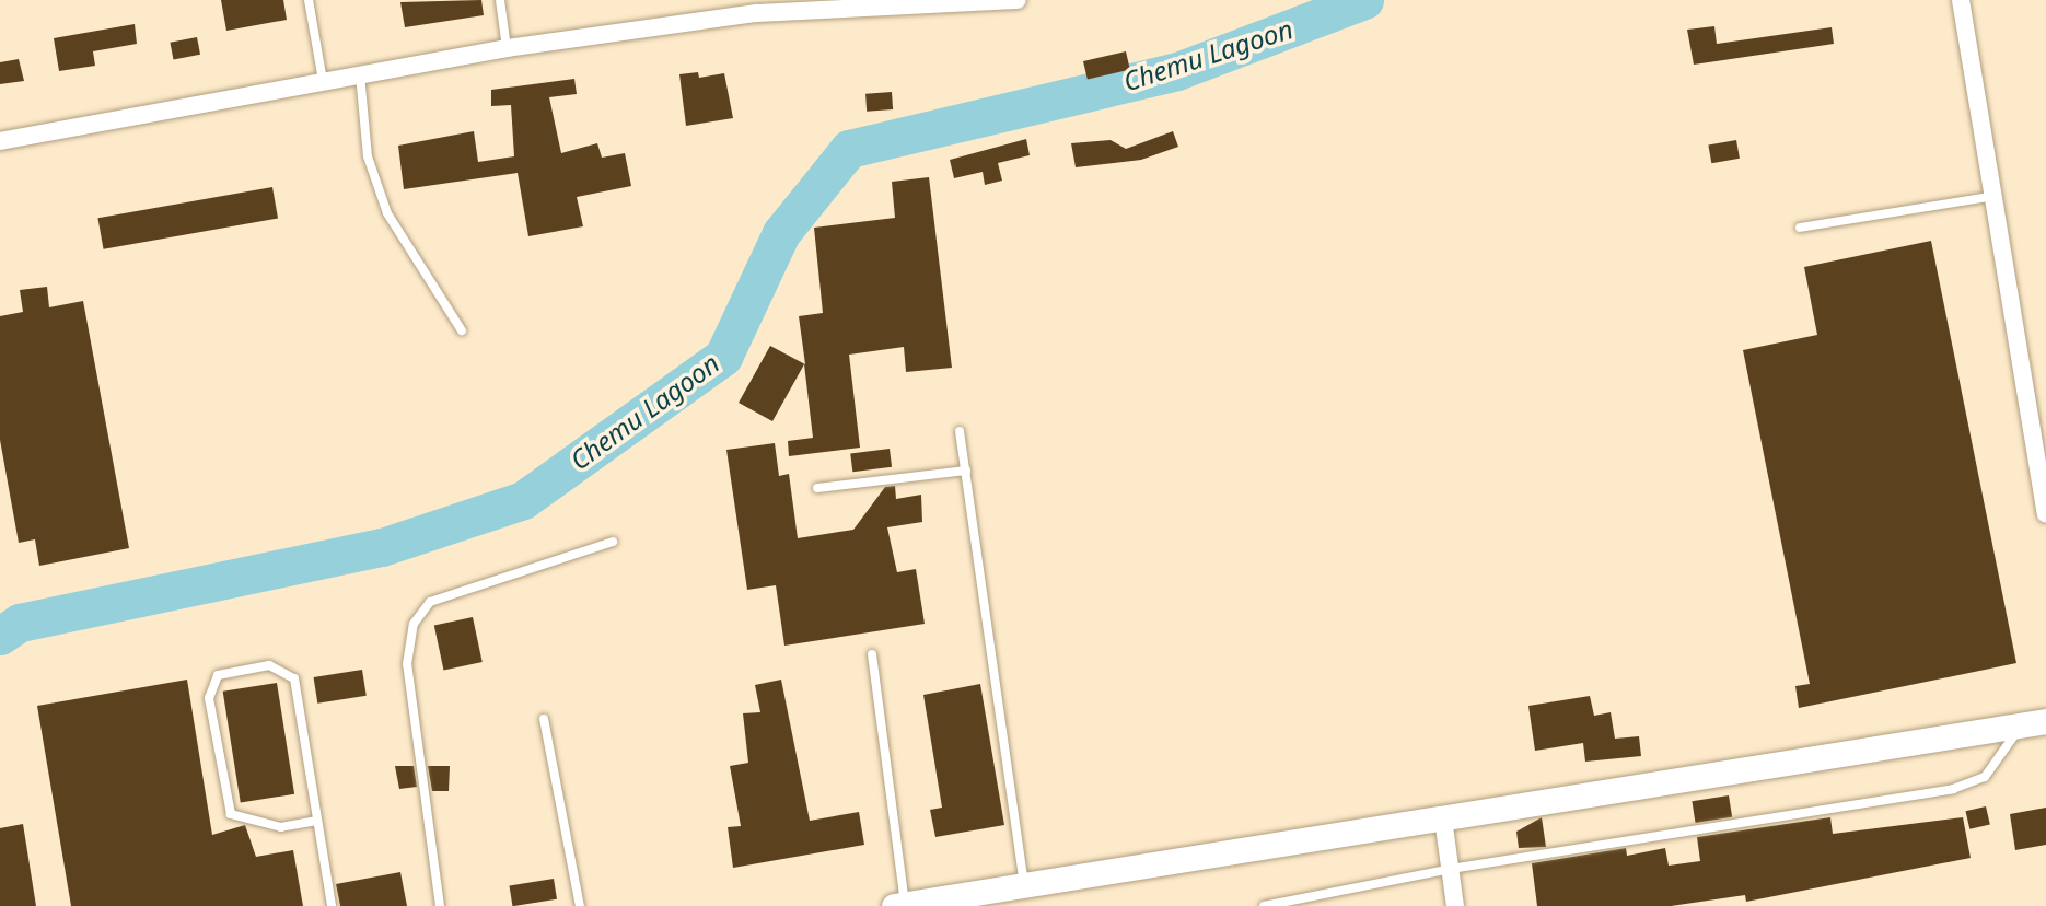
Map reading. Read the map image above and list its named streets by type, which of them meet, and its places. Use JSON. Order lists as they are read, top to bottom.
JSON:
{
  "water": ["Chemu Lagoon"]
}
